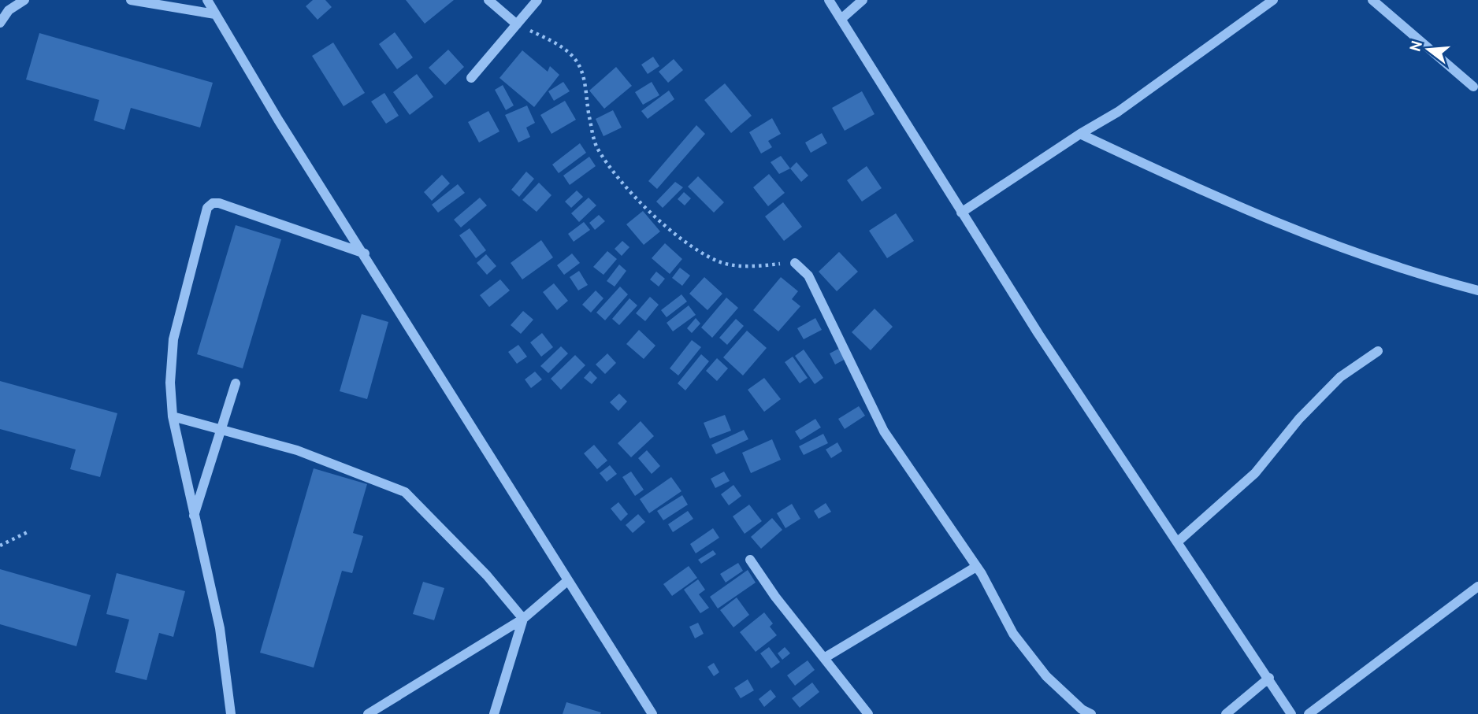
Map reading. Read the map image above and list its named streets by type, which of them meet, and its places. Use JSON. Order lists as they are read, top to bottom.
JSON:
{
  "north": "left"
}
